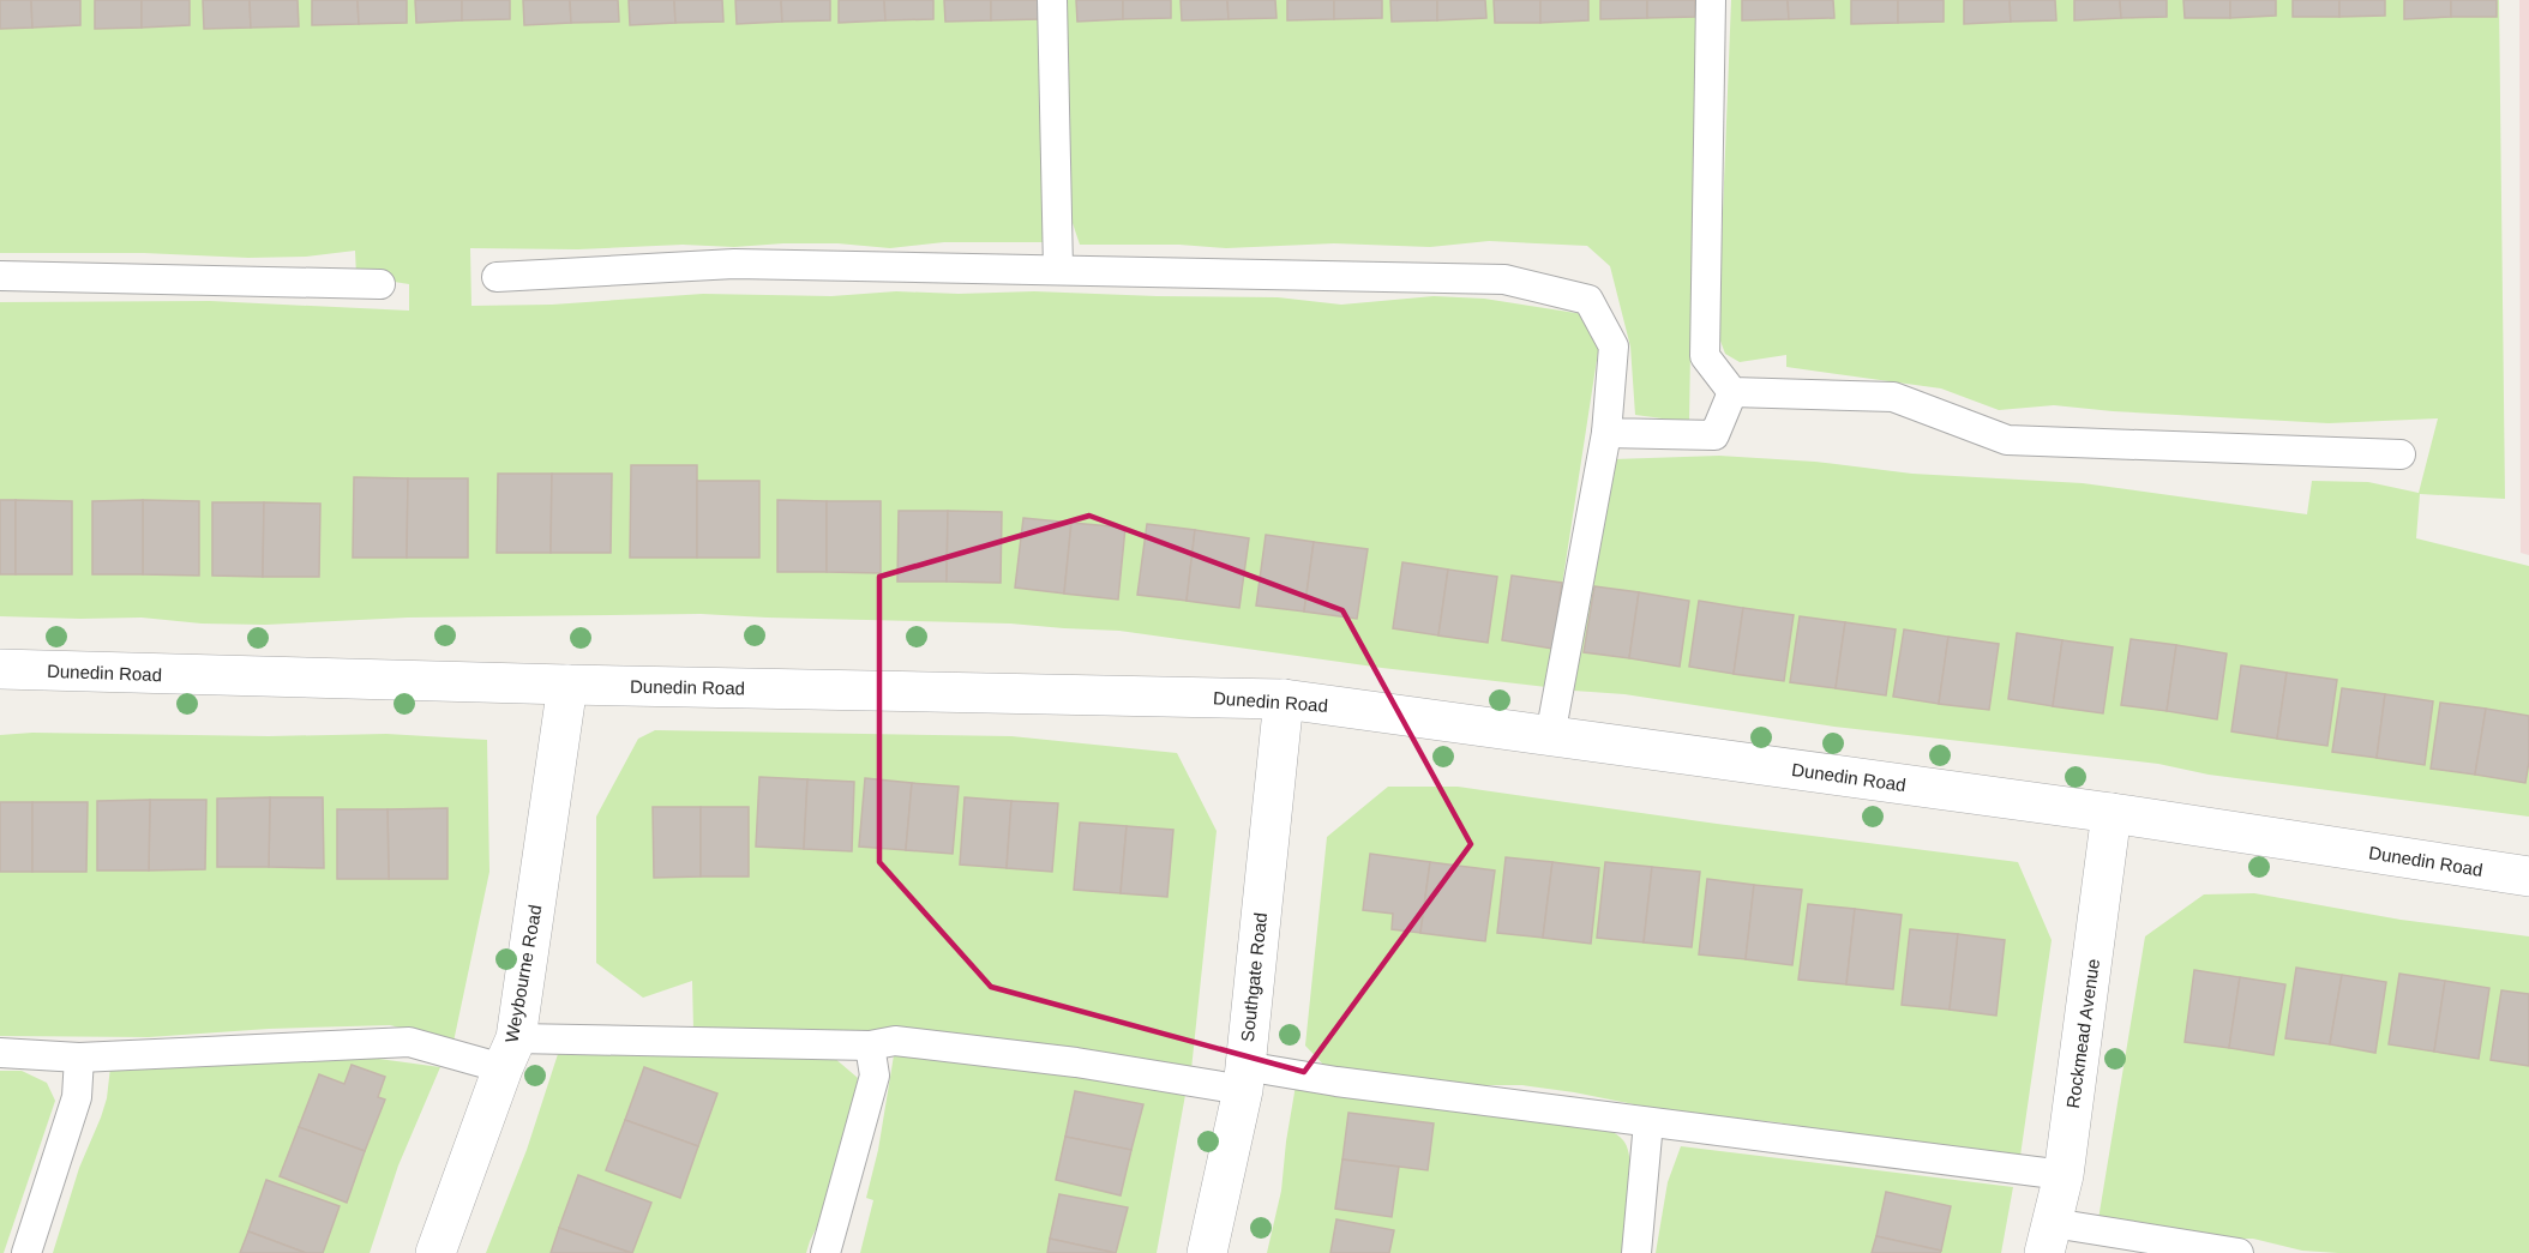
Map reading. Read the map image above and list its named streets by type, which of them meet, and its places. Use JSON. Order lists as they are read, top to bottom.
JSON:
{
  "streets": {
    "street": [
      "Dunedin Road",
      "Weybourne Road",
      "Southgate Road",
      "Rockmead Avenue"
    ]
  },
  "crossings": [
    ["Dunedin Road", "Weybourne Road"],
    ["Dunedin Road", "Southgate Road"],
    ["Dunedin Road", "Rockmead Avenue"]
  ]
}
